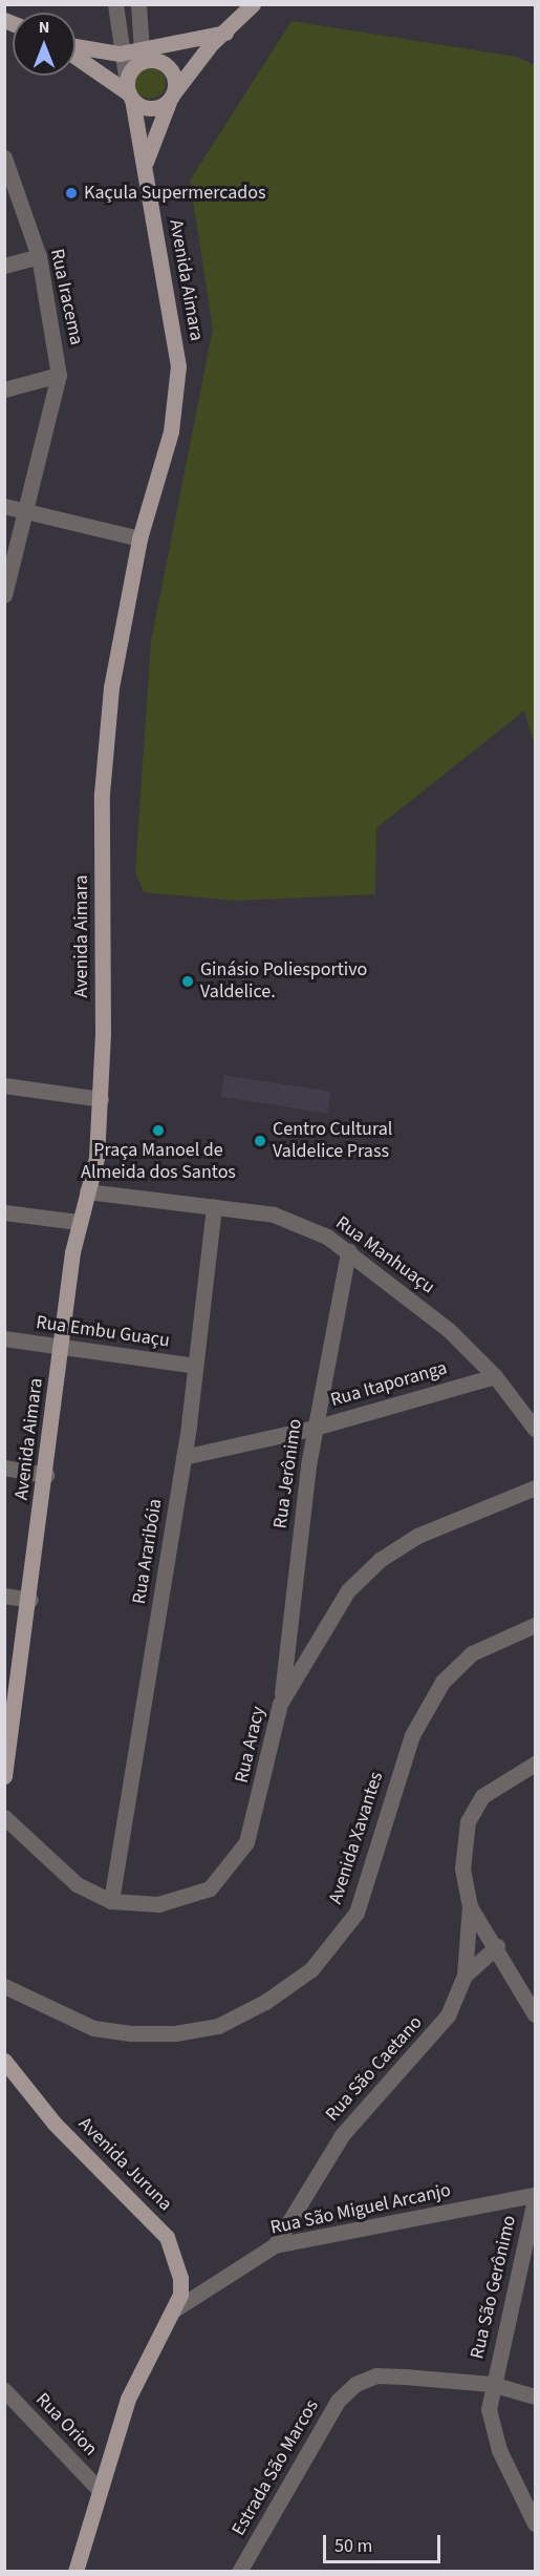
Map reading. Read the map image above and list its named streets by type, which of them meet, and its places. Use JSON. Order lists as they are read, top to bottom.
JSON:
{
  "streets": {
    "main road": ["Avenida Aimara", "Avenida Juruna"],
    "street": [
      "Rua Iracema",
      "Rua Manhuaçu",
      "Rua Embu Guaçu",
      "Rua Itaporanga",
      "Rua Jerônimo",
      "Rua Araribóia",
      "Rua Aracy",
      "Avenida Xavantes",
      "Rua São Caetano",
      "Rua São Miguel Arcanjo",
      "Rua São Gerônimo",
      "Rua Orion",
      "Estrada São Marcos"
    ]
  },
  "crossings": [
    ["Avenida Aimara", "Rua Manhuaçu"],
    ["Avenida Aimara", "Rua Embu Guaçu"],
    ["Rua Manhuaçu", "Rua Itaporanga"],
    ["Rua Manhuaçu", "Rua Jerônimo"],
    ["Rua Manhuaçu", "Rua Araribóia"],
    ["Rua Embu Guaçu", "Rua Araribóia"],
    ["Rua Itaporanga", "Rua Jerônimo"],
    ["Rua Itaporanga", "Rua Araribóia"],
    ["Rua Jerônimo", "Rua Aracy"],
    ["Rua Araribóia", "Rua Aracy"],
    ["Rua São Caetano", "Rua São Miguel Arcanjo"],
    ["Avenida Juruna", "Rua São Miguel Arcanjo"],
    ["Rua São Miguel Arcanjo", "Rua São Gerônimo"],
    ["Rua São Gerônimo", "Estrada São Marcos"]
  ],
  "places": [
    "Kaçula Supermercados",
    "Ginásio Poliesportivo Valdelice.",
    "Praça Manoel de Almeida dos Santos",
    "Centro Cultural Valdelice Prass"
  ],
  "scale_bar": "50 m",
  "north": "top"
}
